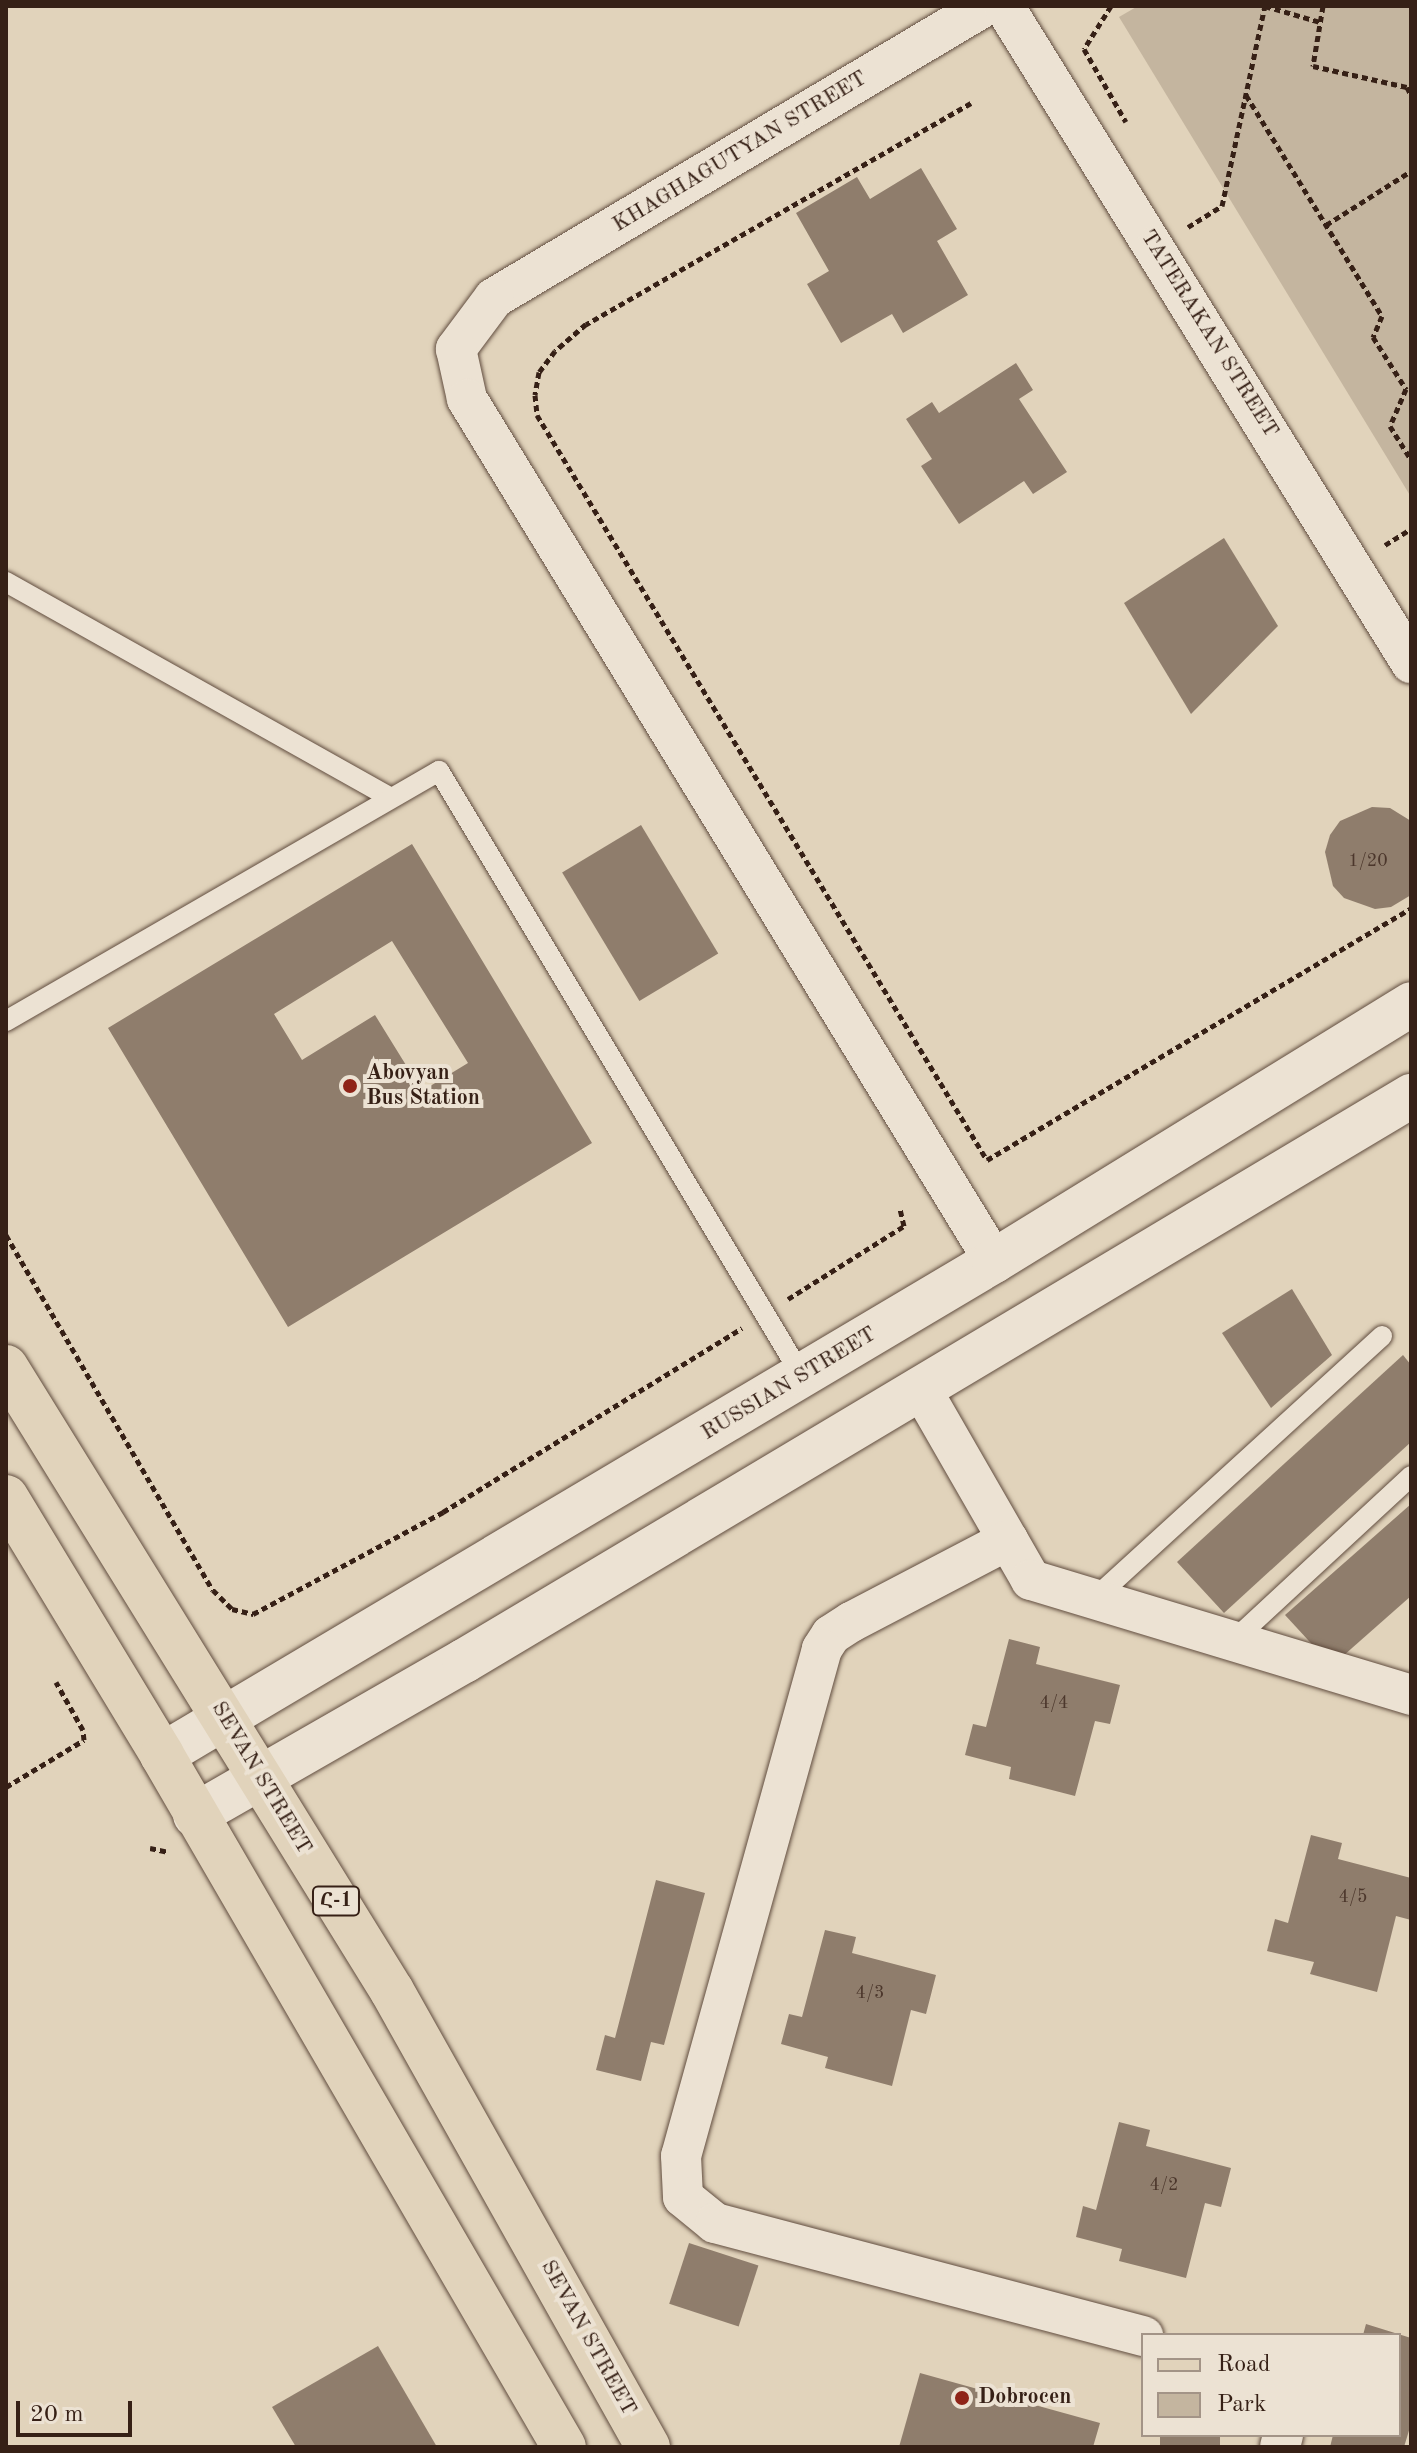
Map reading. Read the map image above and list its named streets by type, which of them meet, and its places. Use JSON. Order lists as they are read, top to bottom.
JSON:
{
  "streets": {
    "main road": ["RUSSIAN STREET", "SEVAN STREET", "Հ-1"],
    "street": ["KHAGHAGUTYAN STREET", "TATERAKAN STREET"]
  },
  "crossings": [
    ["KHAGHAGUTYAN STREET", "RUSSIAN STREET"],
    ["RUSSIAN STREET", "SEVAN STREET"]
  ],
  "places": ["Abovyan Bus Station", "Dobrocen"],
  "house_numbers": [
    "1/20",
    "4/4",
    "4/5",
    "4/3",
    "4/2"
  ],
  "legend": ["Road", "Park"],
  "scale_bar": "20 m"
}
